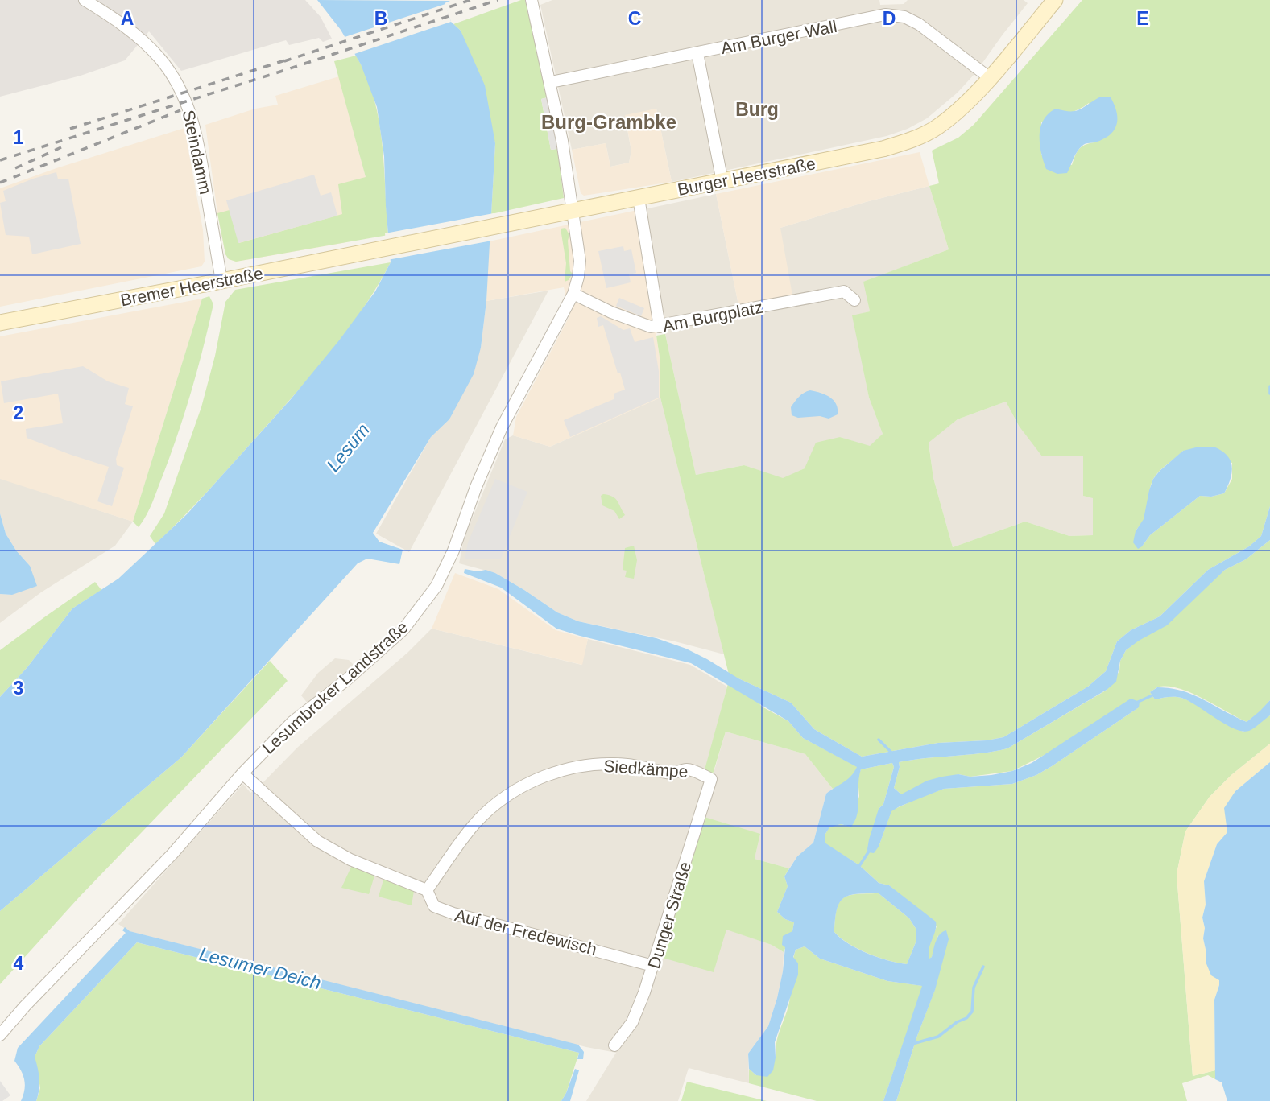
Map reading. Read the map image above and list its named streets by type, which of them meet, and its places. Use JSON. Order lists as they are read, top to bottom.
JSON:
{
  "streets": {
    "main road": ["Burger Heerstraße", "Bremer Heerstraße"],
    "street": [
      "Am Burger Wall",
      "Steindamm",
      "Am Burgplatz",
      "Lesumbroker Landstraße",
      "Siedkämpe",
      "Dunger Straße",
      "Auf der Fredewisch"
    ]
  },
  "crossings": [
    ["Am Burger Wall", "Burger Heerstraße"],
    ["Am Burger Wall", "Lesumbroker Landstraße"],
    ["Steindamm", "Bremer Heerstraße"],
    ["Burger Heerstraße", "Bremer Heerstraße"],
    ["Burger Heerstraße", "Lesumbroker Landstraße"],
    ["Am Burgplatz", "Lesumbroker Landstraße"],
    ["Lesumbroker Landstraße", "Auf der Fredewisch"],
    ["Siedkämpe", "Dunger Straße"],
    ["Siedkämpe", "Auf der Fredewisch"],
    ["Dunger Straße", "Auf der Fredewisch"]
  ],
  "districts": ["Burg", "Burg-Grambke"],
  "water": ["Lesum", "Lesumer Deich"],
  "grid": {
    "columns": [
      "A",
      "B",
      "C",
      "D",
      "E"
    ],
    "rows": [
      "1",
      "2",
      "3",
      "4"
    ]
  }
}
